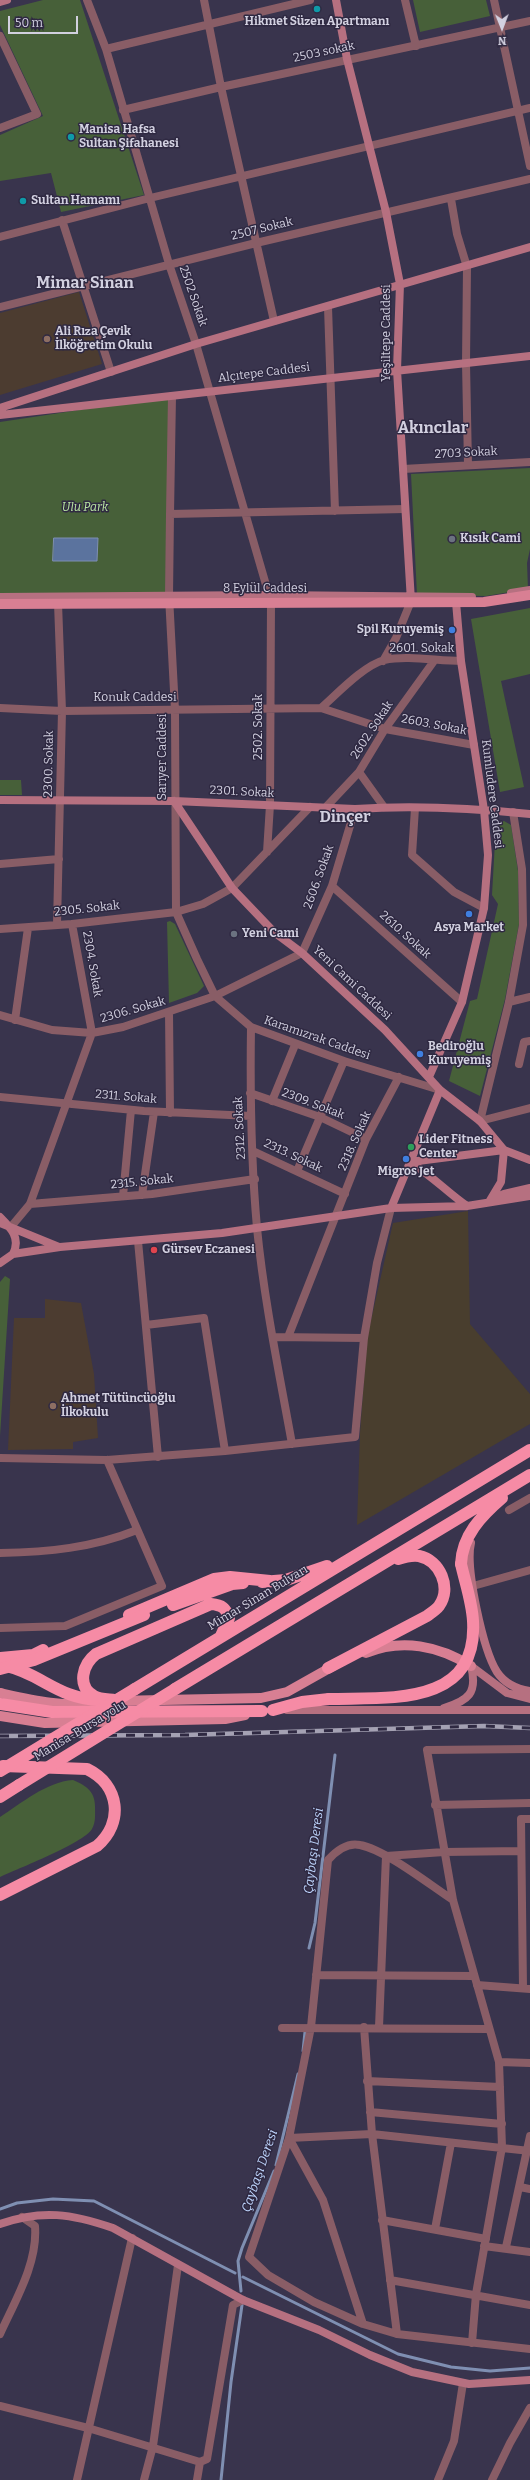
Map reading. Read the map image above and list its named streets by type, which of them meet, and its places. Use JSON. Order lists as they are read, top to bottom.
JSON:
{
  "streets": {
    "highway": ["Mimar Sinan Bulvarı", "Manisa-Bursa yolu"],
    "main road": [
      "Yeşiltepe Caddesi",
      "Alçıtepe Caddesi",
      "8 Eylül Caddesi",
      "2301. Sokak",
      "Kumludere Caddesi",
      "Yeni Cami Caddesi"
    ],
    "street": [
      "2503 sokak",
      "2507 Sokak",
      "2502 Sokak",
      "2703 Sokak",
      "2601. Sokak",
      "Konuk Caddesi",
      "2603. Sokak",
      "2502. Sokak",
      "2602. Sokak",
      "Sarıyer Caddesi",
      "2300. Sokak",
      "2606. Sokak",
      "2305. Sokak",
      "2610. Sokak",
      "2304. Sokak",
      "2306. Sokak",
      "Karamızrak Caddesi",
      "2311. Sokak",
      "2309. Sokak",
      "2312. Sokak",
      "2318. Sokak",
      "2313. Sokak",
      "2315. Sokak"
    ]
  },
  "crossings": [
    ["2503 sokak", "2502 Sokak"],
    ["2503 sokak", "Yeşiltepe Caddesi"],
    ["2507 Sokak", "2502 Sokak"],
    ["2507 Sokak", "Yeşiltepe Caddesi"],
    ["2502 Sokak", "Alçıtepe Caddesi"],
    ["2502 Sokak", "8 Eylül Caddesi"],
    ["2502 Sokak", "2502. Sokak"],
    ["Yeşiltepe Caddesi", "Alçıtepe Caddesi"],
    ["Yeşiltepe Caddesi", "2703 Sokak"],
    ["Yeşiltepe Caddesi", "8 Eylül Caddesi"],
    ["Alçıtepe Caddesi", "Sarıyer Caddesi"],
    ["8 Eylül Caddesi", "2502. Sokak"],
    ["8 Eylül Caddesi", "Sarıyer Caddesi"],
    ["8 Eylül Caddesi", "2300. Sokak"],
    ["8 Eylül Caddesi", "Kumludere Caddesi"],
    ["2601. Sokak", "2602. Sokak"],
    ["2601. Sokak", "Kumludere Caddesi"],
    ["Konuk Caddesi", "2603. Sokak"],
    ["Konuk Caddesi", "2502. Sokak"],
    ["Konuk Caddesi", "Sarıyer Caddesi"],
    ["Konuk Caddesi", "2300. Sokak"],
    ["2603. Sokak", "2602. Sokak"],
    ["2603. Sokak", "Kumludere Caddesi"],
    ["2502. Sokak", "2301. Sokak"],
    ["2502. Sokak", "2305. Sokak"],
    ["2602. Sokak", "2301. Sokak"],
    ["Sarıyer Caddesi", "2301. Sokak"],
    ["Sarıyer Caddesi", "2305. Sokak"],
    ["Sarıyer Caddesi", "Yeni Cami Caddesi"],
    ["Sarıyer Caddesi", "Karamızrak Caddesi"],
    ["2300. Sokak", "2301. Sokak"],
    ["2300. Sokak", "2305. Sokak"],
    ["2301. Sokak", "Kumludere Caddesi"],
    ["2301. Sokak", "2606. Sokak"],
    ["2301. Sokak", "2305. Sokak"],
    ["2301. Sokak", "Yeni Cami Caddesi"],
    ["Kumludere Caddesi", "2610. Sokak"],
    ["Kumludere Caddesi", "Yeni Cami Caddesi"],
    ["2606. Sokak", "2610. Sokak"],
    ["2606. Sokak", "Yeni Cami Caddesi"],
    ["2606. Sokak", "2306. Sokak"],
    ["2305. Sokak", "2304. Sokak"],
    ["2305. Sokak", "Yeni Cami Caddesi"],
    ["2305. Sokak", "Karamızrak Caddesi"],
    ["2304. Sokak", "2306. Sokak"],
    ["Yeni Cami Caddesi", "2306. Sokak"],
    ["Yeni Cami Caddesi", "Karamızrak Caddesi"],
    ["2306. Sokak", "Karamızrak Caddesi"],
    ["2306. Sokak", "2311. Sokak"],
    ["2306. Sokak", "2315. Sokak"],
    ["Karamızrak Caddesi", "2312. Sokak"],
    ["Karamızrak Caddesi", "2318. Sokak"],
    ["2311. Sokak", "2312. Sokak"],
    ["2309. Sokak", "2312. Sokak"],
    ["2309. Sokak", "2318. Sokak"],
    ["2312. Sokak", "2313. Sokak"],
    ["2312. Sokak", "2315. Sokak"],
    ["2318. Sokak", "2313. Sokak"]
  ],
  "districts": ["Mimar Sinan", "Akıncılar", "Dinçer"],
  "water": ["Çaybaşı Deresi"],
  "parks": ["Ulu Park"],
  "places": [
    "Hikmet Süzen Apartmanı",
    "Manisa Hafsa Sultan Şifahanesi",
    "Sultan Hamamı",
    "Ali Rıza Çevik İlköğretim Okulu",
    "Kısık Cami",
    "Spil Kuruyemiş",
    "Asya Market",
    "Yeni Cami",
    "Bediroğlu Kuruyemiş",
    "Lider Fitness Center",
    "Migros Jet",
    "Gürsev Eczanesi",
    "Ahmet Tütüncüoğlu İlkokulu"
  ],
  "scale_bar": "50 m",
  "north": "bottom"
}
